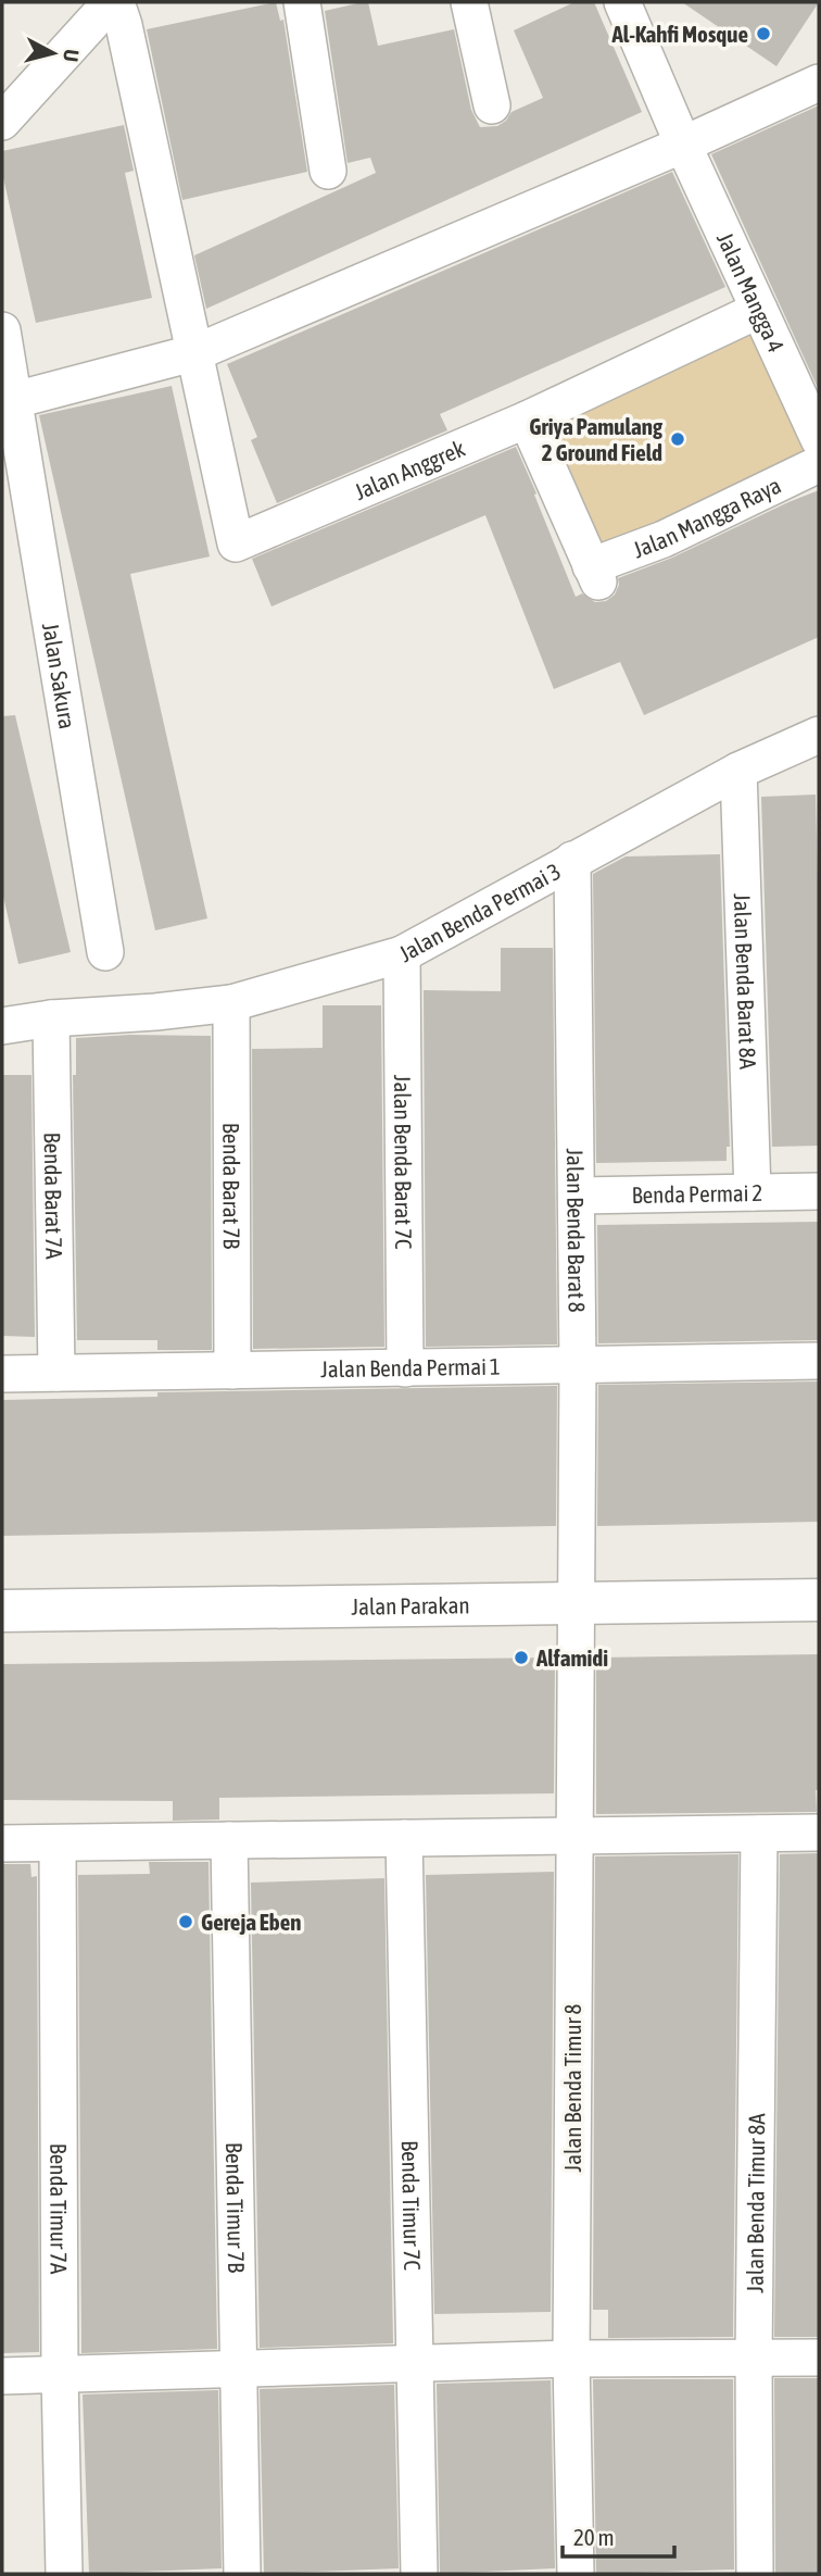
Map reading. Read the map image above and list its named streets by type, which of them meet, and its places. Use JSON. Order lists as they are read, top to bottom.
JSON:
{
  "streets": {
    "street": [
      "Jalan Mangga 4",
      "Jalan Anggrek",
      "Jalan Mangga Raya",
      "Jalan Sakura",
      "Jalan Benda Permai 3",
      "Jalan Benda Barat 8A",
      "Jalan Benda Barat 7C",
      "Benda Barat 7B",
      "Benda Permai 2",
      "Benda Barat 7A",
      "Jalan Benda Barat 8",
      "Jalan Benda Permai 1",
      "Jalan Parakan",
      "Jalan Benda Timur 8",
      "Jalan Benda Timur 8A",
      "Benda Timur 7C",
      "Benda Timur 7B",
      "Benda Timur 7A"
    ]
  },
  "crossings": [
    ["Jalan Mangga 4", "Jalan Anggrek"],
    ["Jalan Anggrek", "Jalan Mangga Raya"],
    ["Jalan Benda Permai 3", "Jalan Benda Barat 8A"],
    ["Jalan Benda Permai 3", "Jalan Benda Barat 7C"],
    ["Jalan Benda Permai 3", "Benda Barat 7B"],
    ["Jalan Benda Permai 3", "Benda Barat 7A"],
    ["Jalan Benda Permai 3", "Jalan Benda Barat 8"],
    ["Jalan Benda Barat 8A", "Benda Permai 2"],
    ["Jalan Benda Barat 7C", "Jalan Benda Permai 1"],
    ["Benda Barat 7B", "Jalan Benda Permai 1"],
    ["Benda Permai 2", "Jalan Benda Barat 8"],
    ["Benda Barat 7A", "Jalan Benda Permai 1"],
    ["Jalan Benda Barat 8", "Jalan Benda Permai 1"],
    ["Jalan Benda Barat 8", "Jalan Parakan"],
    ["Jalan Benda Barat 8", "Jalan Benda Timur 8"],
    ["Jalan Parakan", "Jalan Benda Timur 8"]
  ],
  "places": [
    "Al-Kahfi Mosque",
    "Griya Pamulang 2 Ground Field",
    "Alfamidi",
    "Gereja Eben"
  ],
  "scale_bar": "20 m",
  "north": "right"
}
